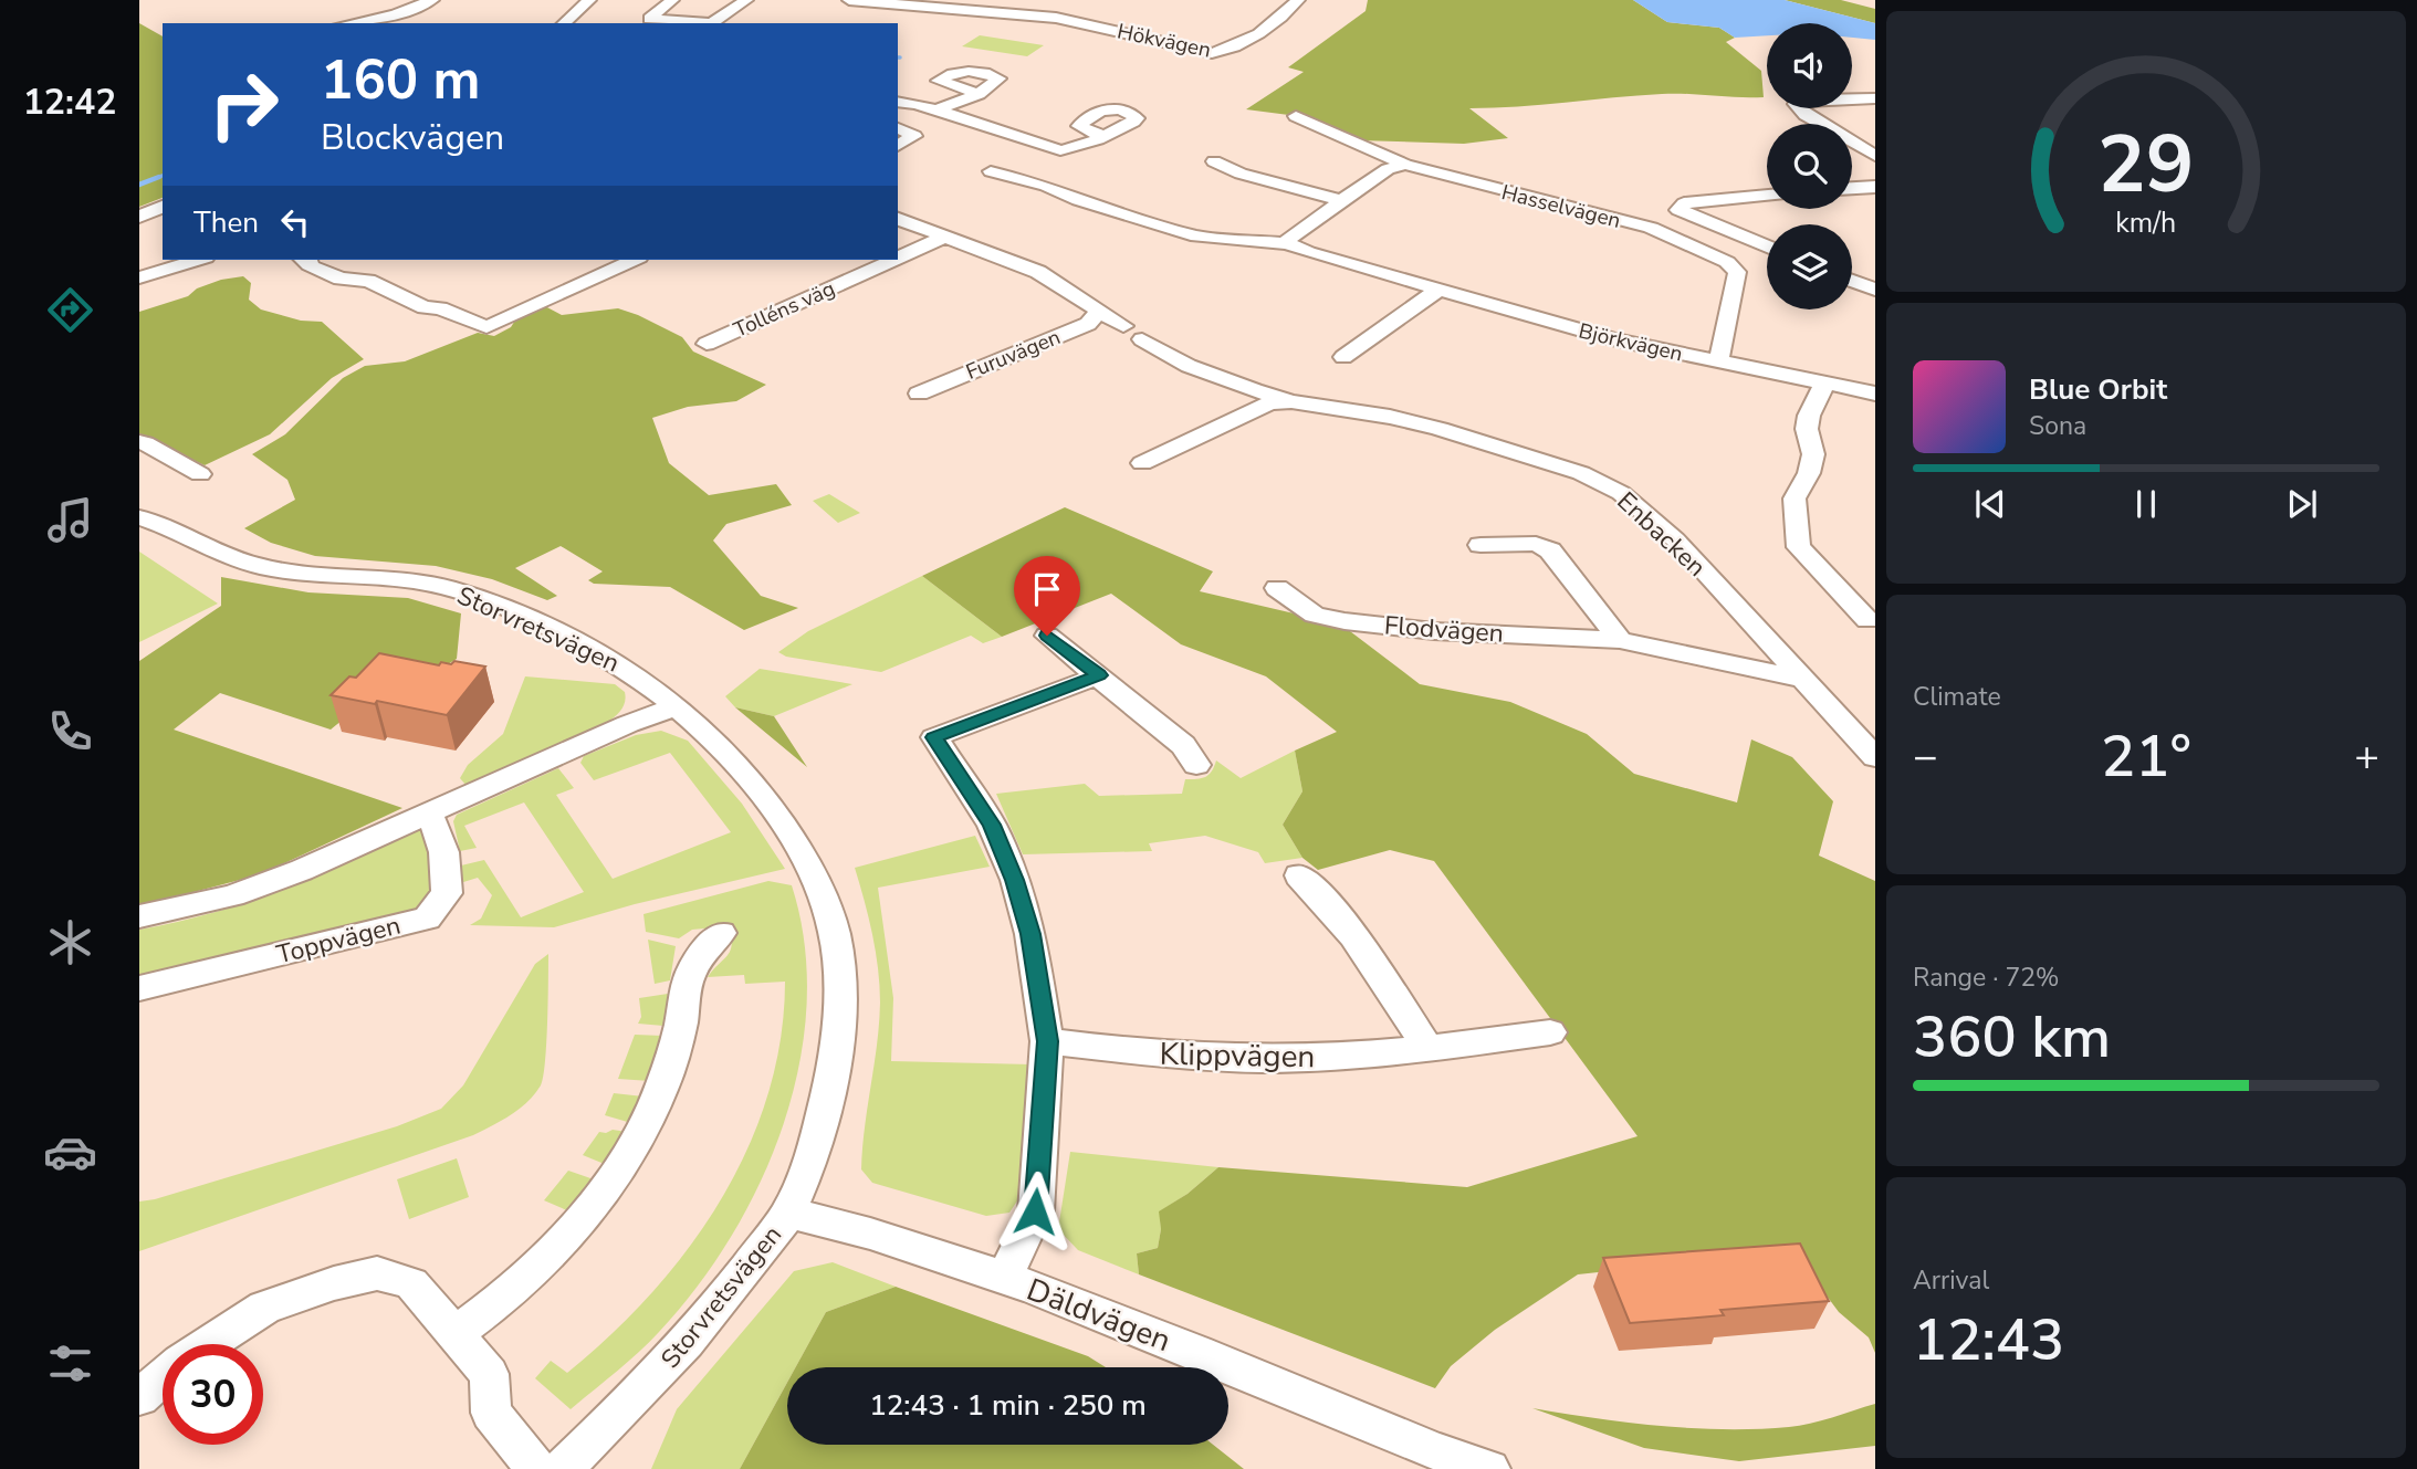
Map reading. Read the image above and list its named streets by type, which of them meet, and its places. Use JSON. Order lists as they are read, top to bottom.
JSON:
{
  "streets": {
    "street": [
      "Hökvägen",
      "Hasselvägen",
      "Tolléns väg",
      "Björkvägen",
      "Furuvägen",
      "Enbacken",
      "Storvretsvägen",
      "Flodvägen",
      "Toppvägen",
      "Klippvägen",
      "Däldvägen"
    ]
  },
  "crossings": [
    ["Hasselvägen", "Björkvägen"],
    ["Tolléns väg", "Enbacken"],
    ["Furuvägen", "Enbacken"],
    ["Enbacken", "Flodvägen"],
    ["Storvretsvägen", "Däldvägen"]
  ],
  "page": {
    "tabs": "12:42",
    "turn": ["160 m", "Blockvägen"],
    "then": "Then",
    "song": ["Blue Orbit", "Sona"],
    "tile": [
      "Climate",
      ["Range · 72%", "360 km"],
      ["Arrival", "12:43"]
    ],
    "heat": ["−", "21°", "+"],
    "limit": "30",
    "trip": "12:43 · 1 min · 250 m",
    "gauge": ["29", "km/h"]
  }
}
